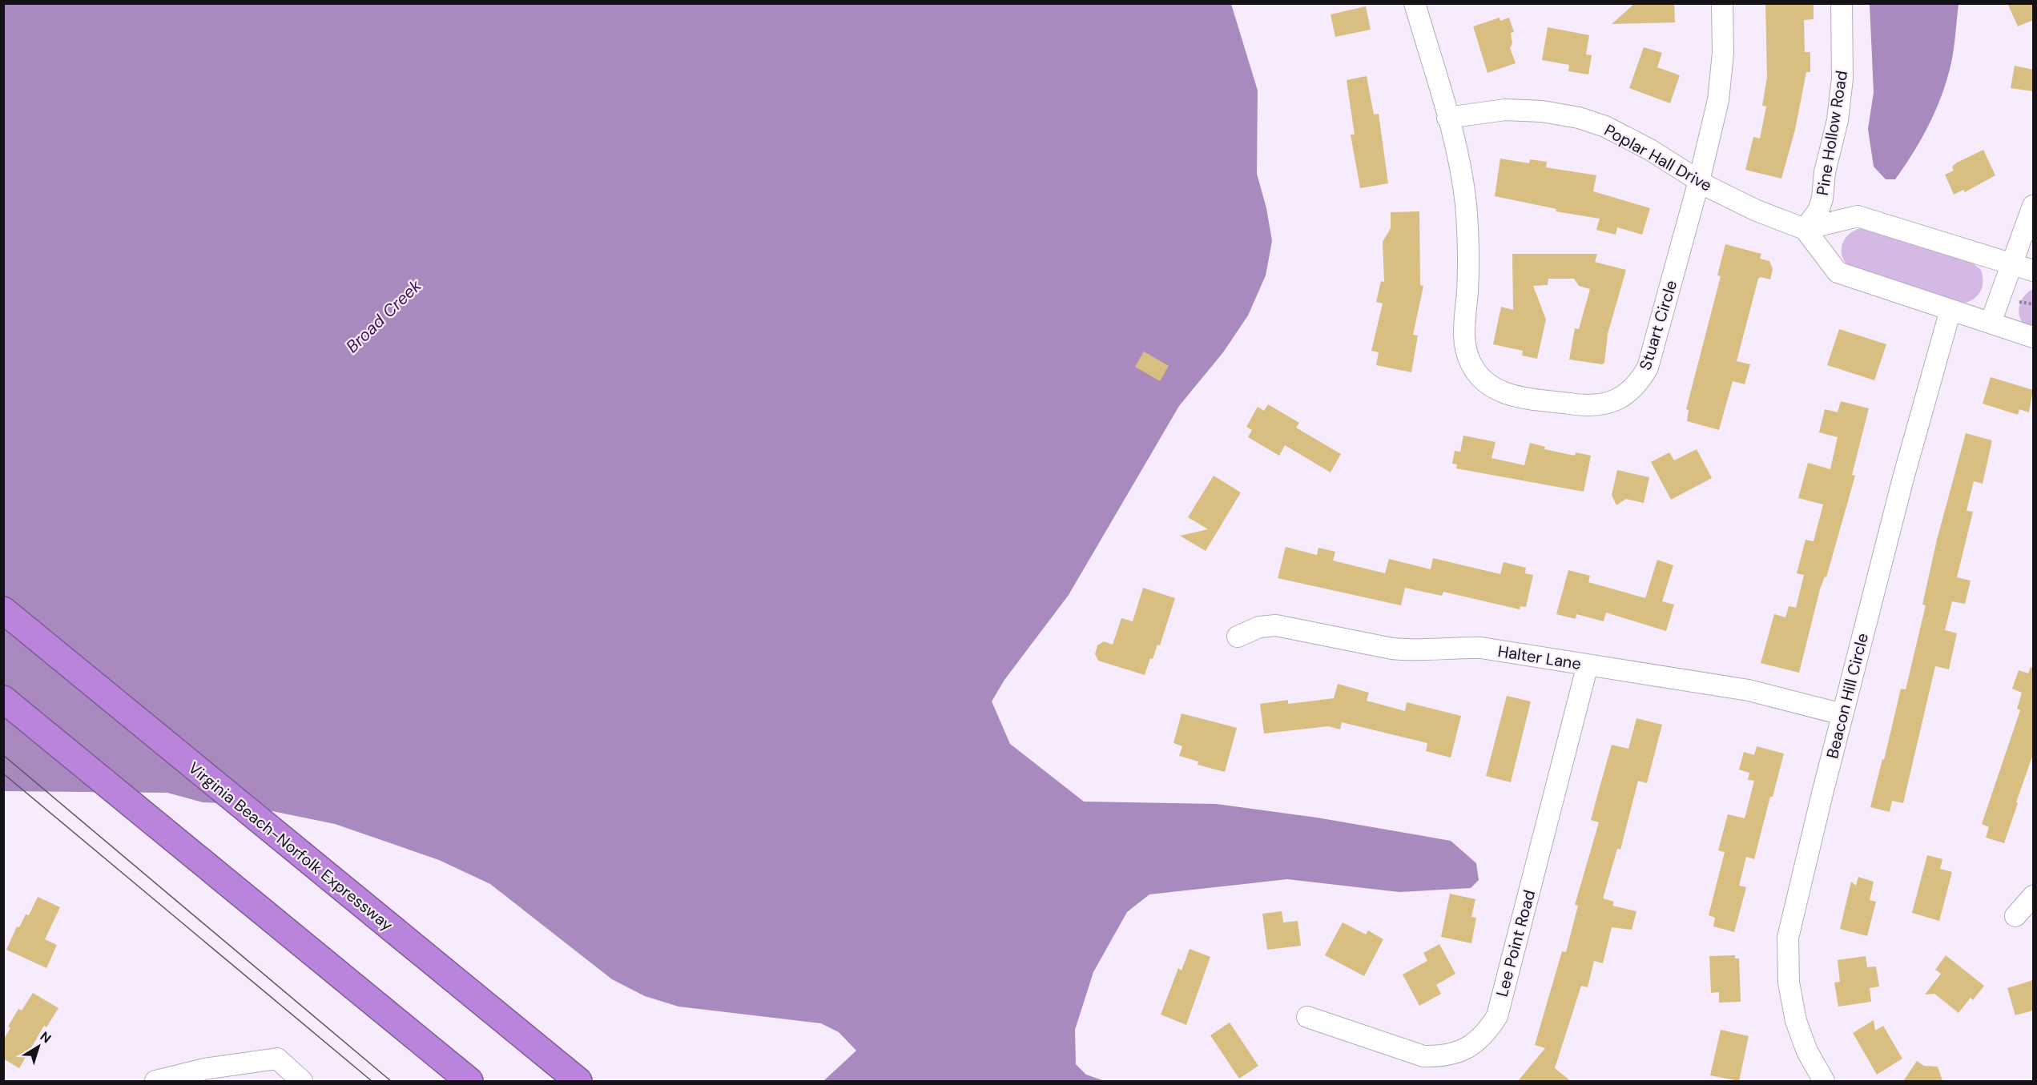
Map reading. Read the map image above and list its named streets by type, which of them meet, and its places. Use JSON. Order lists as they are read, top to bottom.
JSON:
{
  "streets": {
    "highway": ["Virginia Beach-Norfolk Expressway"],
    "street": [
      "Pine Hollow Road",
      "Poplar Hall Drive",
      "Stuart Circle",
      "Halter Lane",
      "Beacon Hill Circle",
      "Lee Point Road"
    ]
  },
  "crossings": [
    ["Pine Hollow Road", "Poplar Hall Drive"],
    ["Poplar Hall Drive", "Stuart Circle"],
    ["Halter Lane", "Beacon Hill Circle"],
    ["Halter Lane", "Lee Point Road"]
  ],
  "water": ["Broad Creek"],
  "north": "top right"
}
